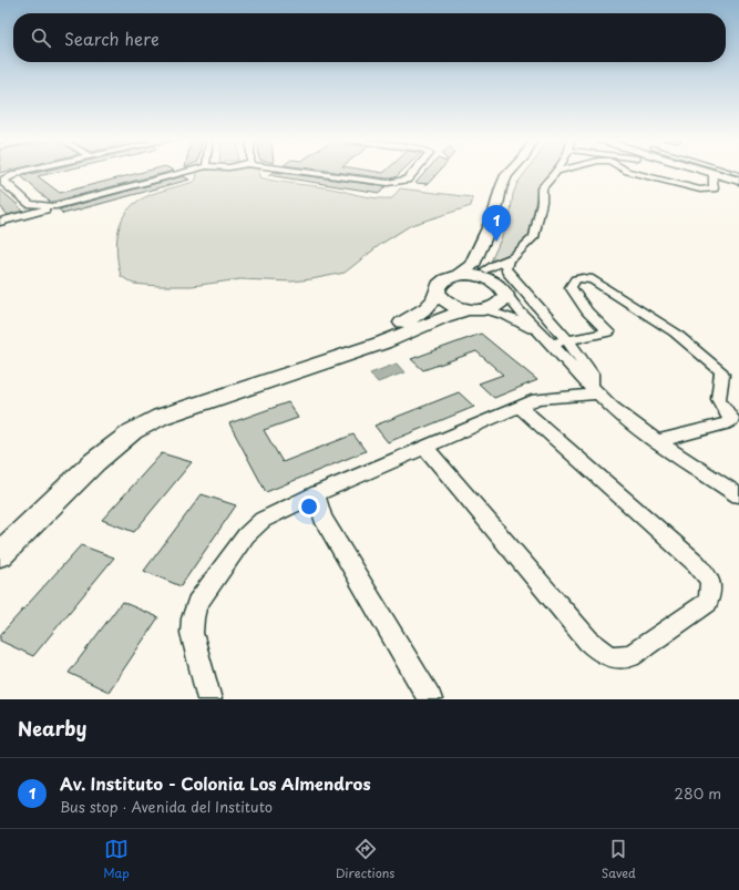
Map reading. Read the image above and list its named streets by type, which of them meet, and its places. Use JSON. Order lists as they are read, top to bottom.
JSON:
{
  "page": {
    "search": "Search here",
    "pins": "1",
    "heading": "Nearby",
    "list": [
      {
        "mark": "1",
        "name": "Av. Instituto - Colonia Los Almendros",
        "note": "Bus stop · Avenida del Instituto",
        "value": "280 m"
      }
    ],
    "nav": ["Map", "Directions", "Saved"]
  }
}
